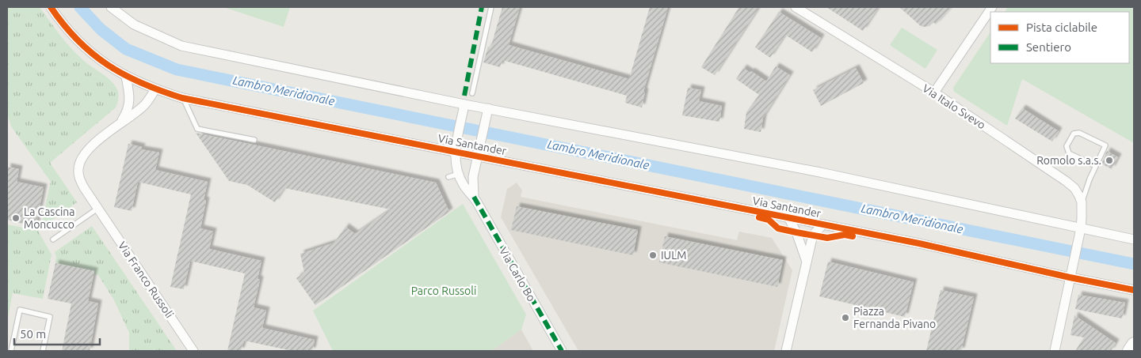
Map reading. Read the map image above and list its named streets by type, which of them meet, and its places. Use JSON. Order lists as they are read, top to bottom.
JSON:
{
  "streets": {
    "street": [
      "Via Italo Svevo",
      "Via Santander",
      "Via Carlo Bo",
      "Via Franco Russoli"
    ]
  },
  "crossings": [
    ["Via Santander", "Via Carlo Bo"],
    ["Via Santander", "Via Franco Russoli"]
  ],
  "water": ["Lambro Meridionale"],
  "parks": ["Parco Russoli"],
  "places": [
    "Romolo s.a.s.",
    "La Cascina Moncucco",
    "IULM",
    "Piazza Fernanda Pivano"
  ],
  "legend": ["Pista ciclabile", "Sentiero"],
  "scale_bar": "50 m"
}
